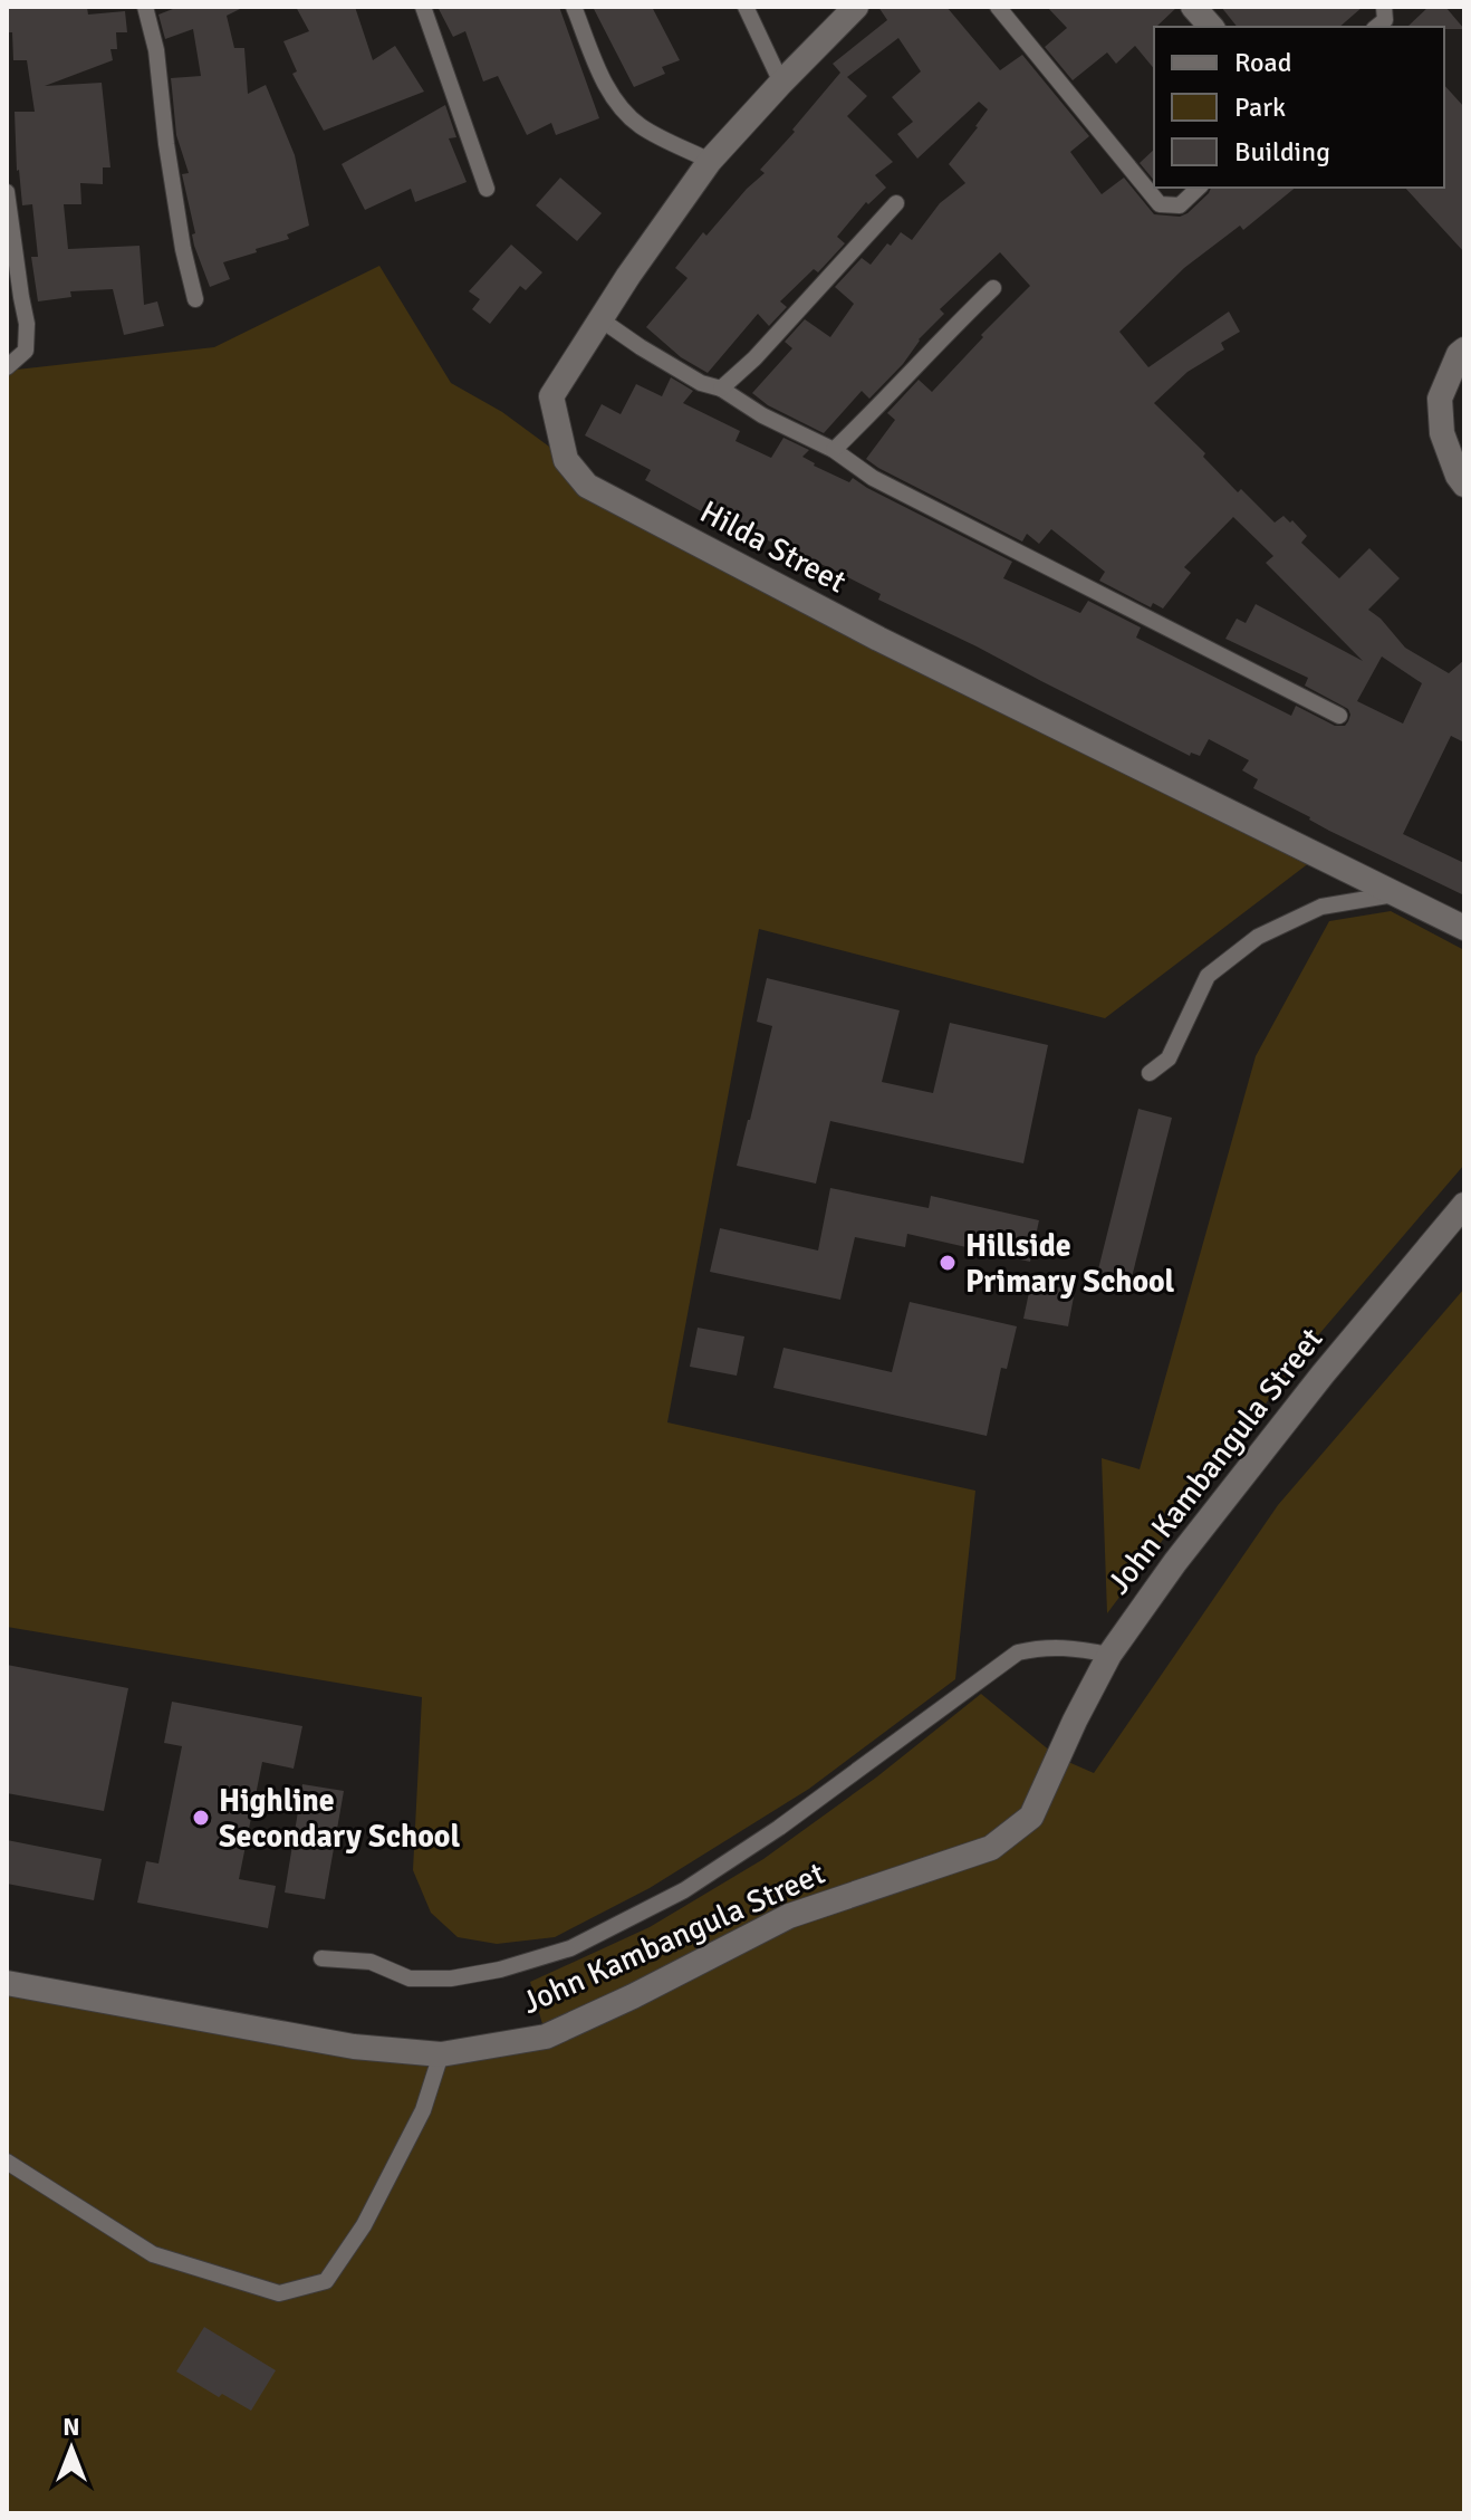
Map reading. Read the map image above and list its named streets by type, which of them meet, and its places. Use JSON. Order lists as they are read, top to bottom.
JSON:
{
  "streets": {
    "street": ["Hilda Street", "John Kambangula Street"]
  },
  "places": ["Hillside Primary School", "Highline Secondary School"],
  "legend": ["Road", "Park", "Building"],
  "north": "top"
}
